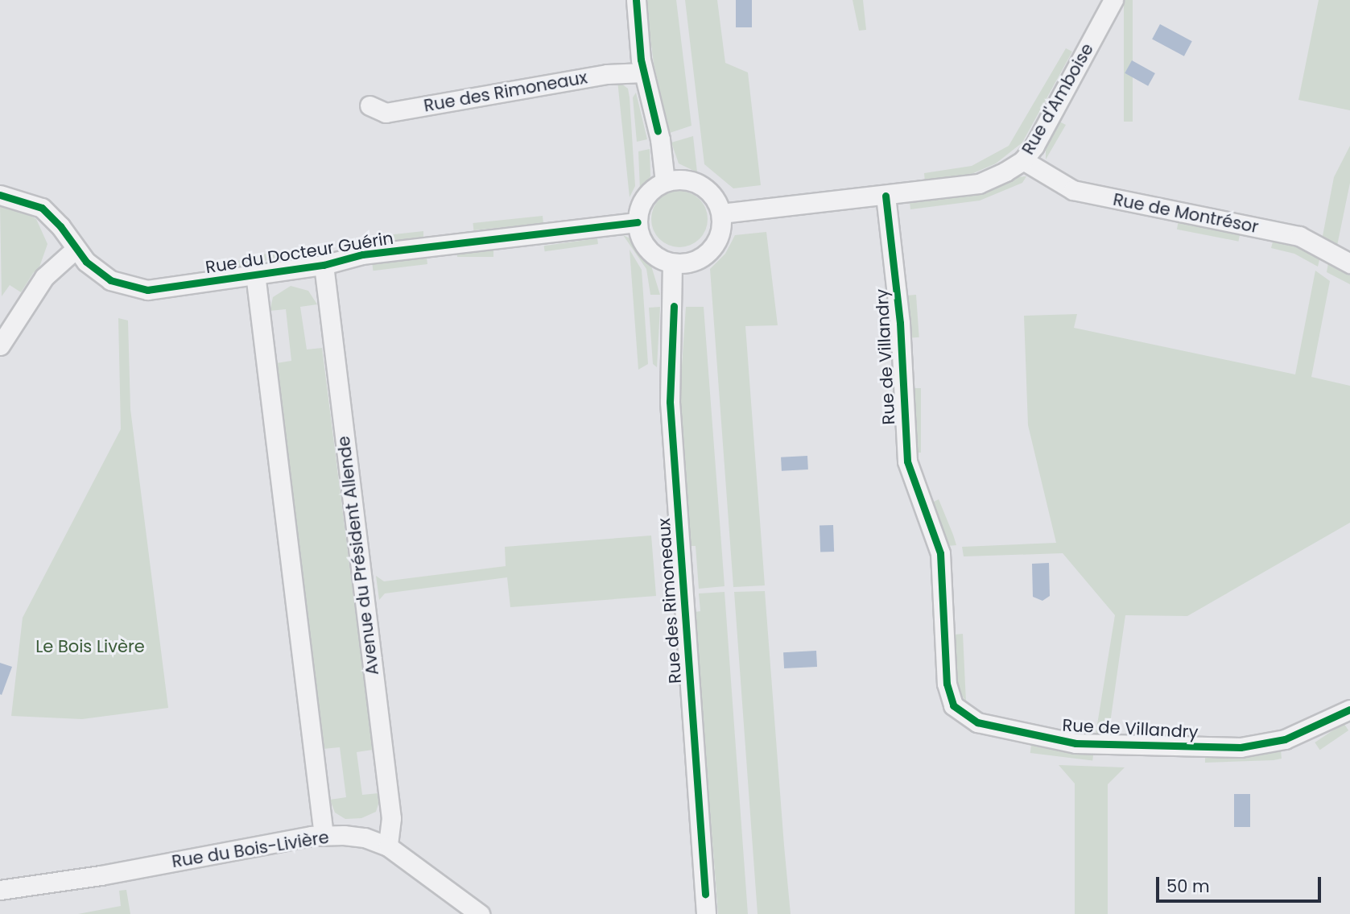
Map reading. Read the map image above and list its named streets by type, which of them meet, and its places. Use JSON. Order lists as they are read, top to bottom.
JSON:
{
  "streets": {
    "street": [
      "Rue des Rimoneaux",
      "Rue d'Amboise",
      "Rue de Montrésor",
      "Rue du Docteur Guérin",
      "Rue de Villandry",
      "Avenue du Président Allende",
      "Rue du Bois-Livière"
    ]
  },
  "crossings": [
    ["Rue des Rimoneaux", "Rue d'Amboise"],
    ["Rue des Rimoneaux", "Rue du Docteur Guérin"],
    ["Rue d'Amboise", "Rue de Montrésor"],
    ["Rue d'Amboise", "Rue du Docteur Guérin"],
    ["Rue d'Amboise", "Rue de Villandry"],
    ["Rue du Docteur Guérin", "Avenue du Président Allende"],
    ["Avenue du Président Allende", "Rue du Bois-Livière"]
  ],
  "parks": ["Le Bois Livère"],
  "scale_bar": "50 m"
}
